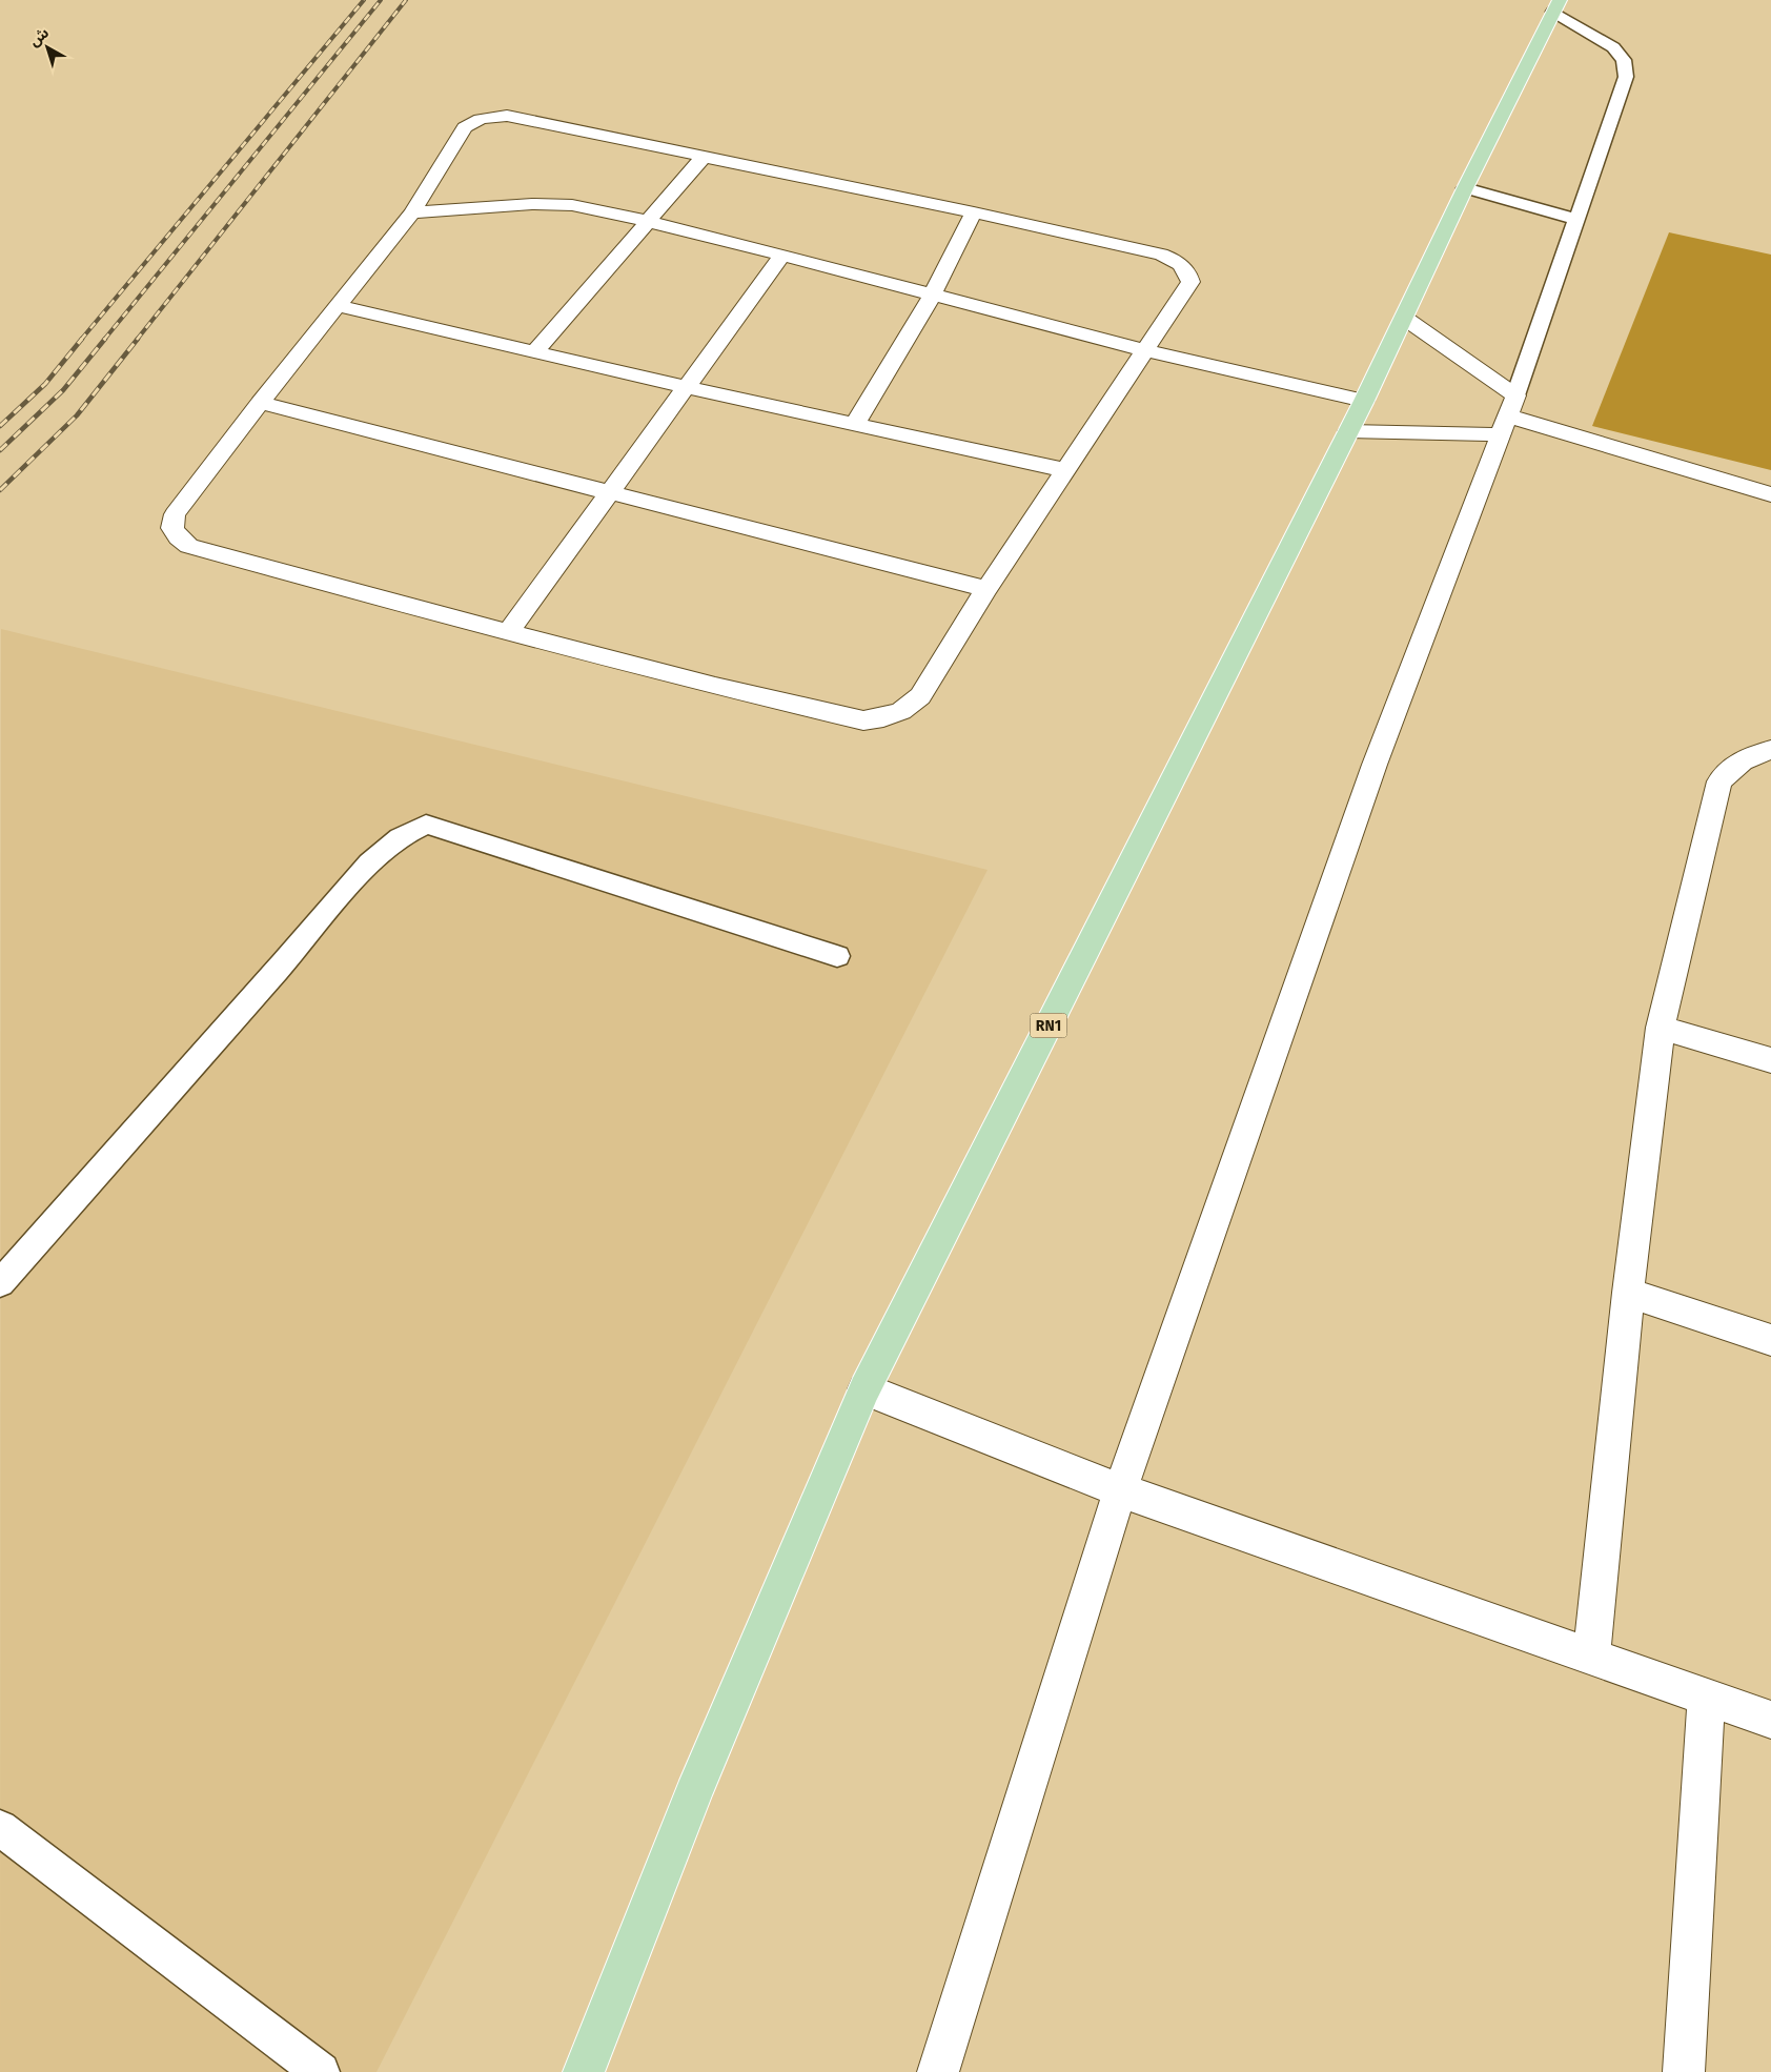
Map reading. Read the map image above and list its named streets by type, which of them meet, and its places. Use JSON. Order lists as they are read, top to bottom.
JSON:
{
  "streets": {
    "main road": ["RN1"]
  },
  "north": "top left"
}
